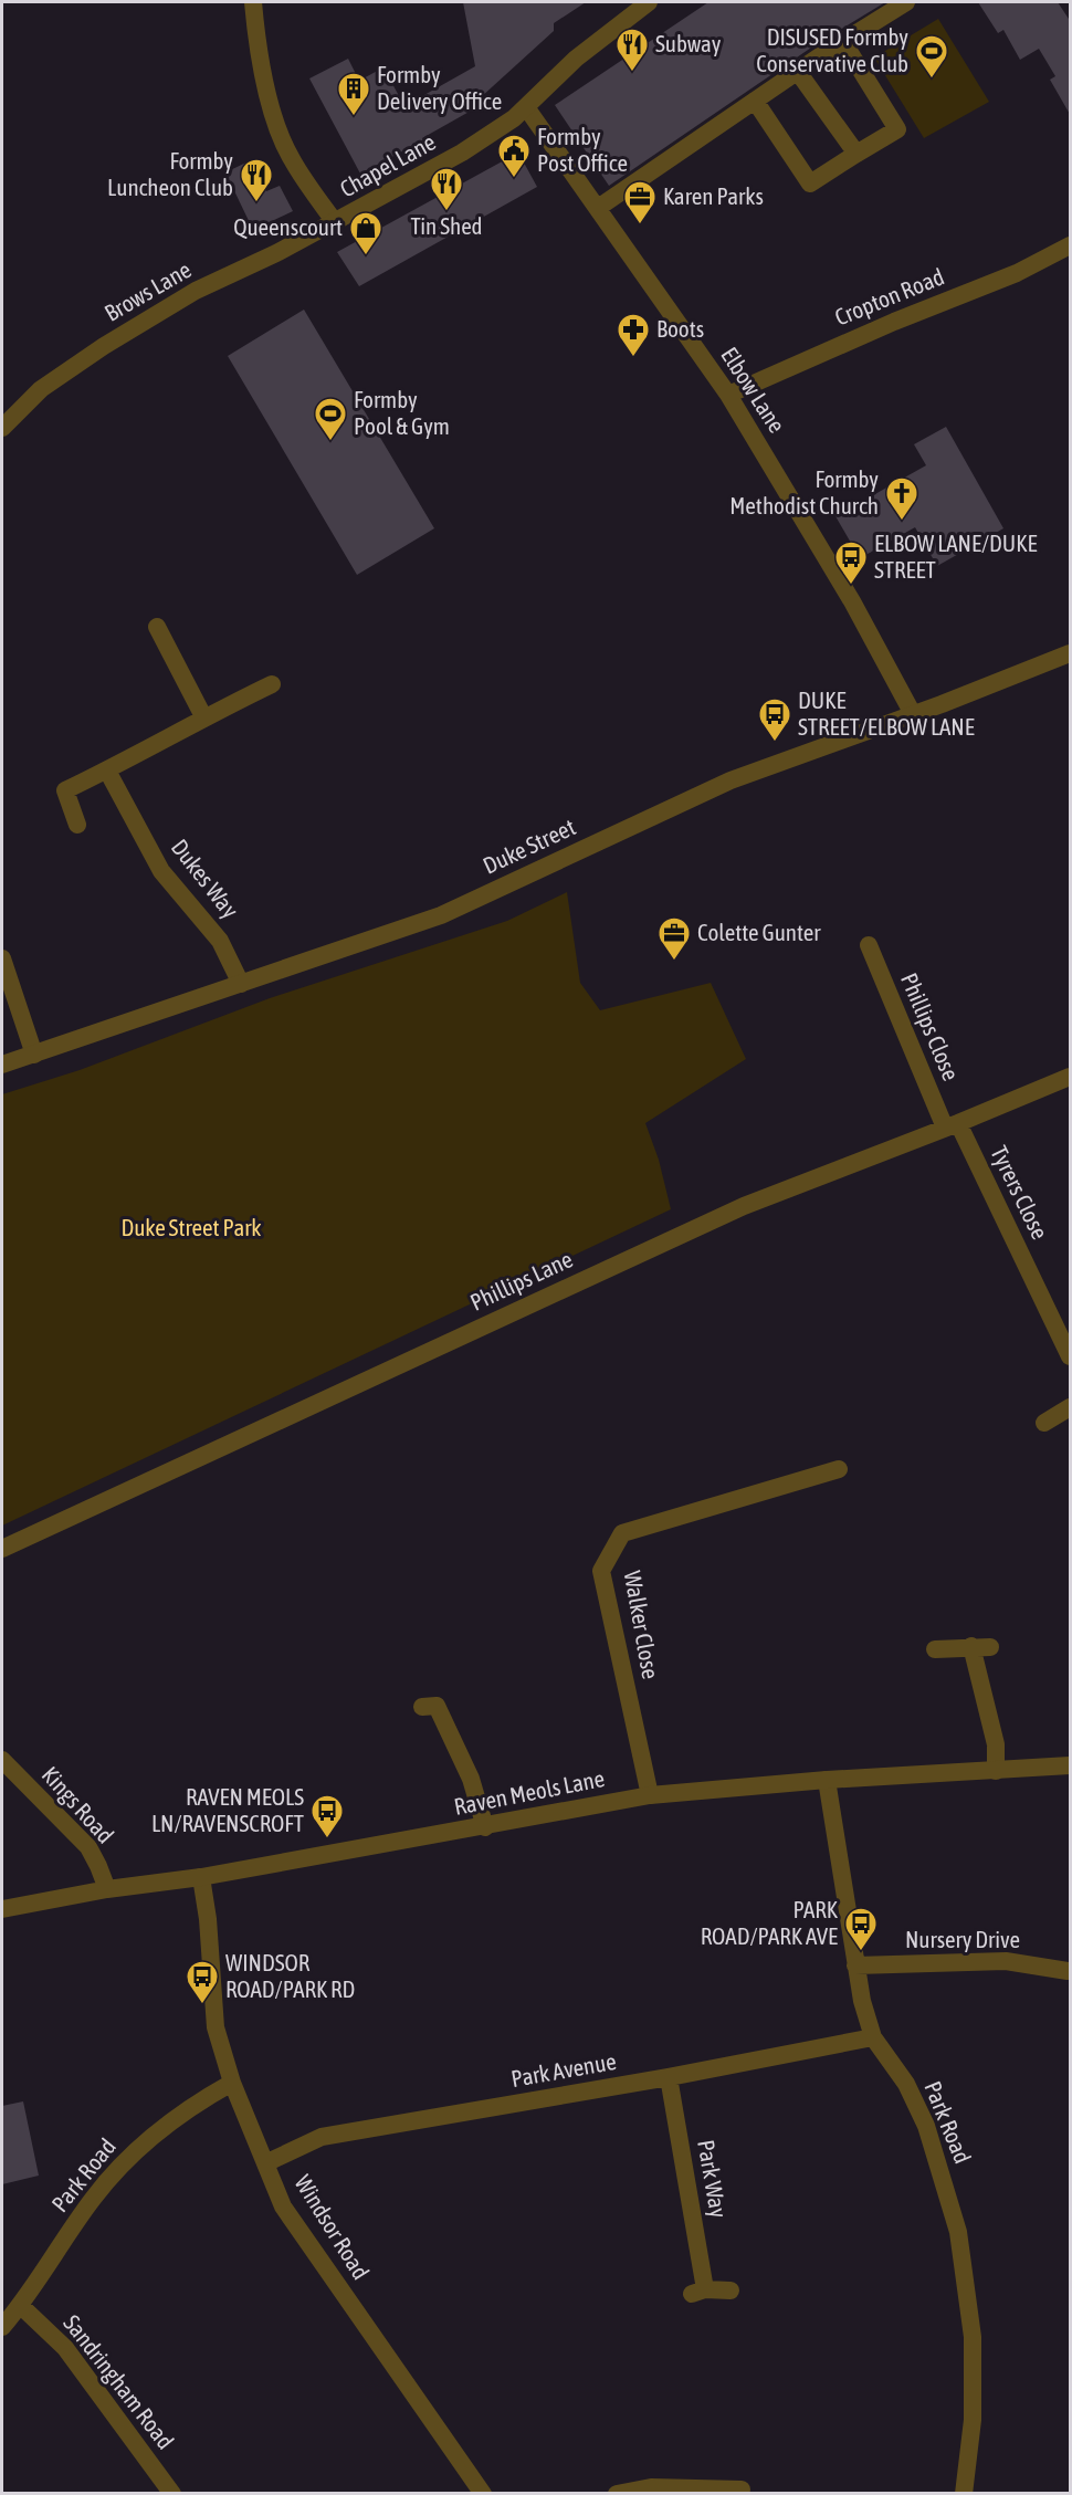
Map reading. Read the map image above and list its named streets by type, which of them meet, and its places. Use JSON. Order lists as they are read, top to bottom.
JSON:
{
  "streets": {
    "street": [
      "Chapel Lane",
      "Brows Lane",
      "Cropton Road",
      "Elbow Lane",
      "Duke Street",
      "Dukes Way",
      "Phillips Close",
      "Tyrers Close",
      "Phillips Lane",
      "Walker Close",
      "Raven Meols Lane",
      "Kings Road",
      "Nursery Drive",
      "Park Avenue",
      "Park Road",
      "Park Way",
      "Windsor Road",
      "Sandringham Road"
    ]
  },
  "crossings": [
    ["Chapel Lane", "Brows Lane"],
    ["Chapel Lane", "Elbow Lane"],
    ["Cropton Road", "Elbow Lane"],
    ["Elbow Lane", "Duke Street"],
    ["Duke Street", "Dukes Way"],
    ["Phillips Close", "Tyrers Close"],
    ["Phillips Close", "Phillips Lane"],
    ["Tyrers Close", "Phillips Lane"],
    ["Walker Close", "Raven Meols Lane"],
    ["Raven Meols Lane", "Kings Road"],
    ["Raven Meols Lane", "Park Road"],
    ["Raven Meols Lane", "Windsor Road"],
    ["Nursery Drive", "Park Road"],
    ["Park Avenue", "Park Road"],
    ["Park Avenue", "Park Way"],
    ["Park Avenue", "Windsor Road"],
    ["Park Road", "Windsor Road"],
    ["Park Road", "Sandringham Road"]
  ],
  "parks": ["Duke Street Park"],
  "places": {
    "restaurant": ["Subway", "Formby Luncheon Club", "Tin Shed"],
    "sports": ["DISUSED Formby Conservative Club", "Formby Pool & Gym"],
    "building": ["Formby Delivery Office"],
    "public building": ["Formby Post Office"],
    "office": ["Karen Parks", "Colette Gunter"],
    "shop": ["Queenscourt"],
    "pharmacy": ["Boots"],
    "church": ["Formby Methodist Church"],
    "bus stop": [
      "ELBOW LANE/DUKE STREET",
      "DUKE STREET/ELBOW LANE",
      "RAVEN MEOLS LN/RAVENSCROFT",
      "PARK ROAD/PARK AVE",
      "WINDSOR ROAD/PARK RD"
    ]
  }
}
